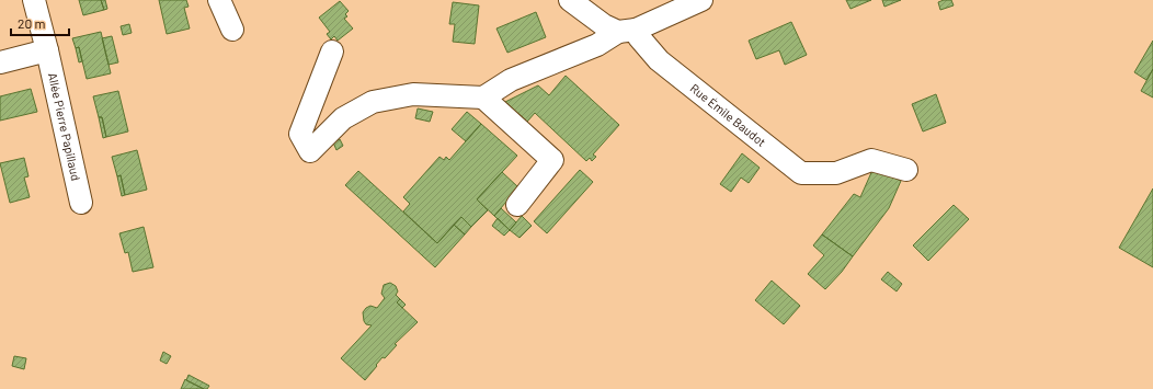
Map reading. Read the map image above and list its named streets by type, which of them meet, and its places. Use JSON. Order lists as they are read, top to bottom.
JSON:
{
  "streets": {
    "street": ["Rue Émile Baudot", "Allée Pierre Papillaud"]
  },
  "scale_bar": "20 m"
}
